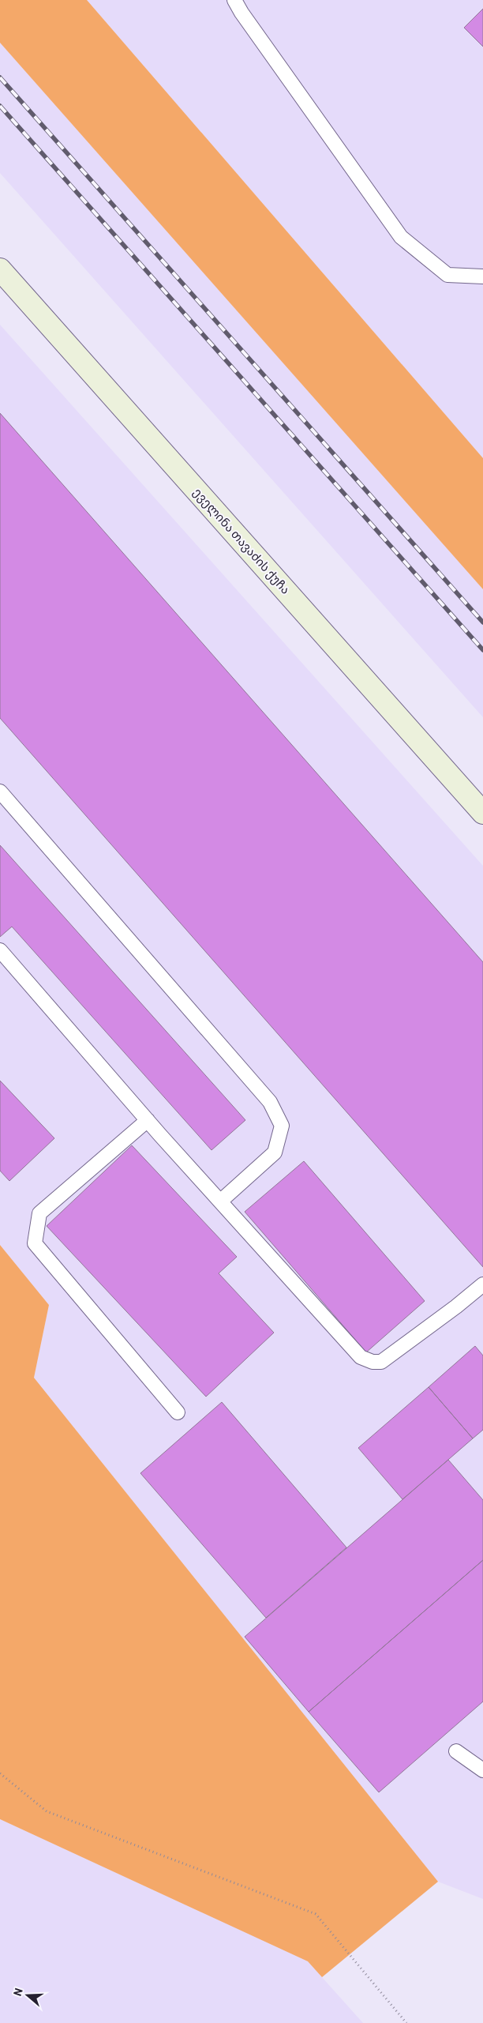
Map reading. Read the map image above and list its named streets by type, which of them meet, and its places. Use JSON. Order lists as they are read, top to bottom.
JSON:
{
  "streets": {
    "main road": ["ეველინა თავაძის ქუჩა"]
  },
  "north": "left"
}
